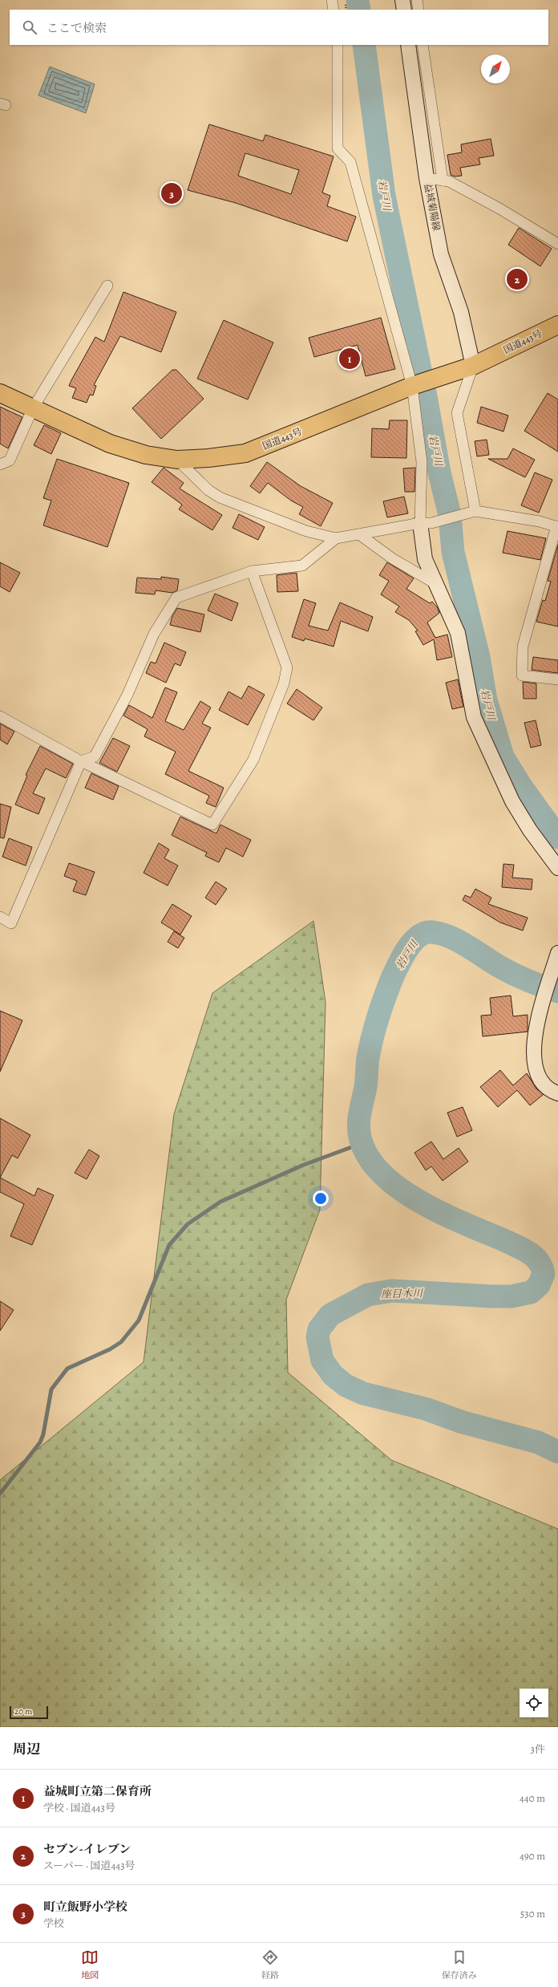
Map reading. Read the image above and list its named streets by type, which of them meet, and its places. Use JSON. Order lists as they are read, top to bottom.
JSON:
{
  "streets": {
    "highway": ["国道443号"],
    "street": ["益城菊陽線"]
  },
  "crossings": [
    ["益城菊陽線", "国道443号"]
  ],
  "water": ["岩戸川", "座目木川"],
  "scale_bar": "20 m",
  "north": "top right",
  "page": {
    "search": "ここで検索",
    "pins": ["3", "2", "1"],
    "scale": "20 m",
    "heading": ["周辺", "3件"],
    "list": [
      {
        "mark": "1",
        "name": "益城町立第二保育所",
        "note": "学校 · 国道443号",
        "value": "440 m"
      },
      {
        "mark": "2",
        "name": "セブン-イレブン",
        "note": "スーパー · 国道443号",
        "value": "490 m"
      },
      {
        "mark": "3",
        "name": "町立飯野小学校",
        "note": "学校",
        "value": "530 m"
      }
    ],
    "nav": ["地図", "経路", "保存済み"]
  }
}
